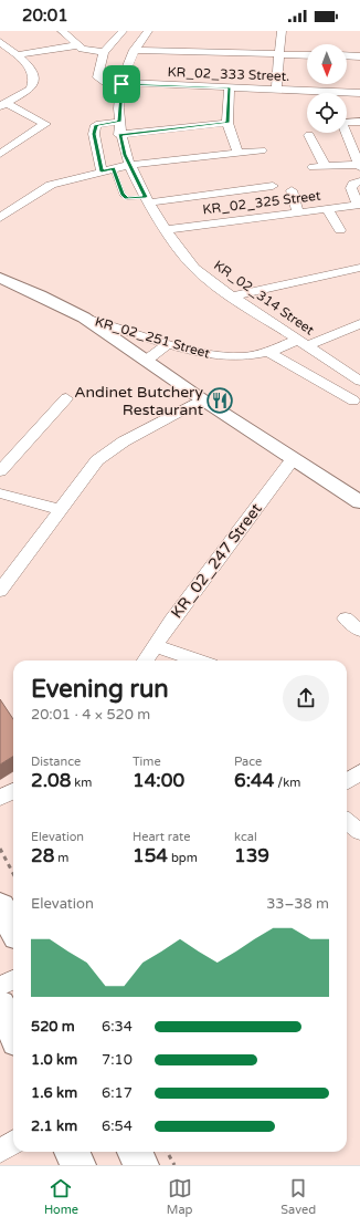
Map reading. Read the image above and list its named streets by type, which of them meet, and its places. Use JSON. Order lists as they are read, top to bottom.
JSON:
{
  "streets": {
    "street": [
      "KR_02_333 Street.",
      "KR_02_325 Street",
      "KR_02_314 Street",
      "KR_02_251 Street",
      "KR_02_247 Street"
    ]
  },
  "crossings": [
    ["KR_02_333 Street.", "KR_02_314 Street"],
    ["KR_02_325 Street", "KR_02_314 Street"],
    ["KR_02_314 Street", "KR_02_251 Street"]
  ],
  "places": {
    "restaurant": ["Andinet Butchery Restaurant"]
  },
  "north": "bottom",
  "page": {
    "status": "20:01",
    "heading": ["Evening run", "20:01 · 4 × 520 m"],
    "stats": [
      ["Distance", "2.08 km"],
      ["Time", "14:00"],
      ["Pace", "6:44 /km"],
      ["Elevation", "28 m"],
      ["Heart rate", "154 bpm"],
      ["kcal", "139"]
    ],
    "chart": ["Elevation", "33–38 m"],
    "list": [
      {
        "name": "520 m",
        "note": "6:34"
      },
      {
        "name": "1.0 km",
        "note": "7:10"
      },
      {
        "name": "1.6 km",
        "note": "6:17"
      },
      {
        "name": "2.1 km",
        "note": "6:54"
      }
    ],
    "tabs": ["Home", "Map", "Saved"]
  }
}
